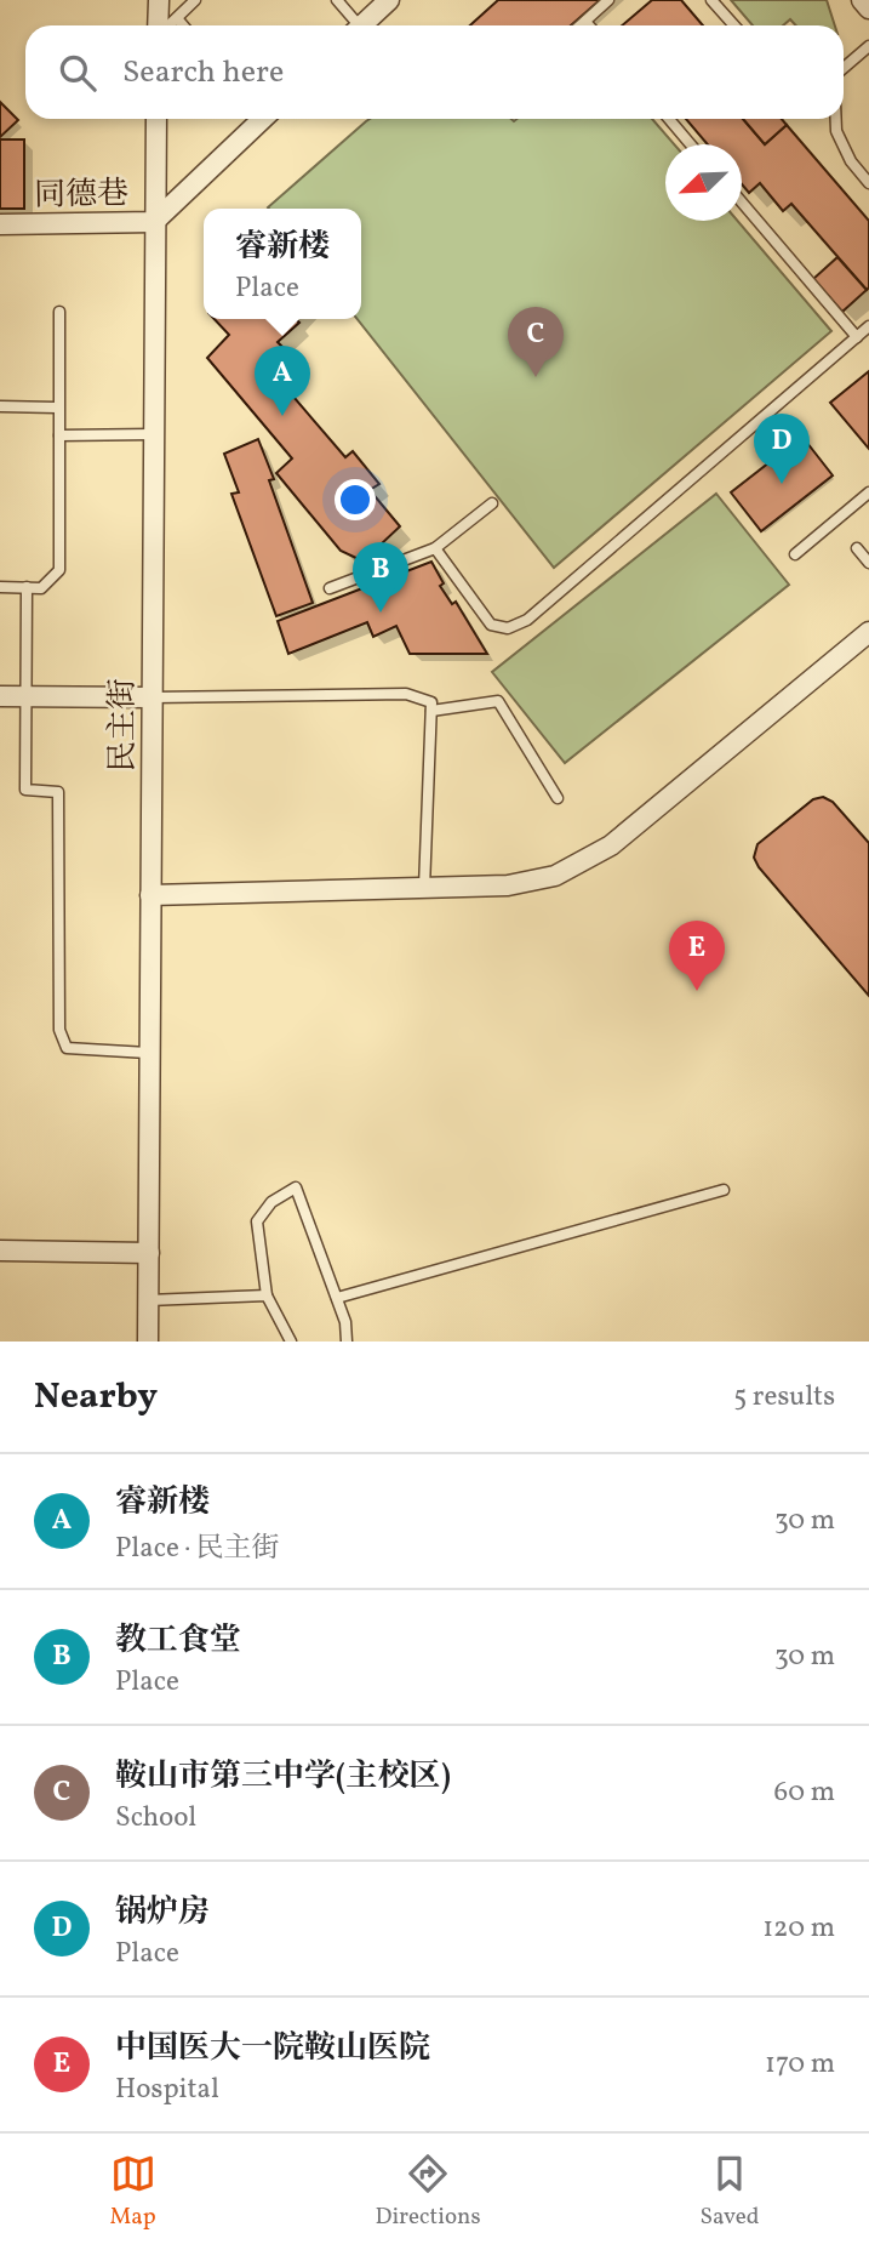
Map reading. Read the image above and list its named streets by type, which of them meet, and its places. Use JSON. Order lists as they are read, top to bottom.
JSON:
{
  "streets": {
    "street": ["同德巷", "民主街"]
  },
  "crossings": [
    ["同德巷", "民主街"]
  ],
  "north": "bottom left",
  "page": {
    "search": "Search here",
    "popup": ["睿新楼", "Place"],
    "pins": [
      "C",
      "A",
      "D",
      "B",
      "E"
    ],
    "heading": ["Nearby", "5 results"],
    "list": [
      {
        "mark": "A",
        "name": "睿新楼",
        "note": "Place · 民主街",
        "value": "30 m"
      },
      {
        "mark": "B",
        "name": "教工食堂",
        "note": "Place",
        "value": "30 m"
      },
      {
        "mark": "C",
        "name": "鞍山市第三中学(主校区)",
        "note": "School",
        "value": "60 m"
      },
      {
        "mark": "D",
        "name": "锅炉房",
        "note": "Place",
        "value": "120 m"
      },
      {
        "mark": "E",
        "name": "中国医大一院鞍山医院",
        "note": "Hospital",
        "value": "170 m"
      }
    ],
    "nav": ["Map", "Directions", "Saved"]
  }
}
